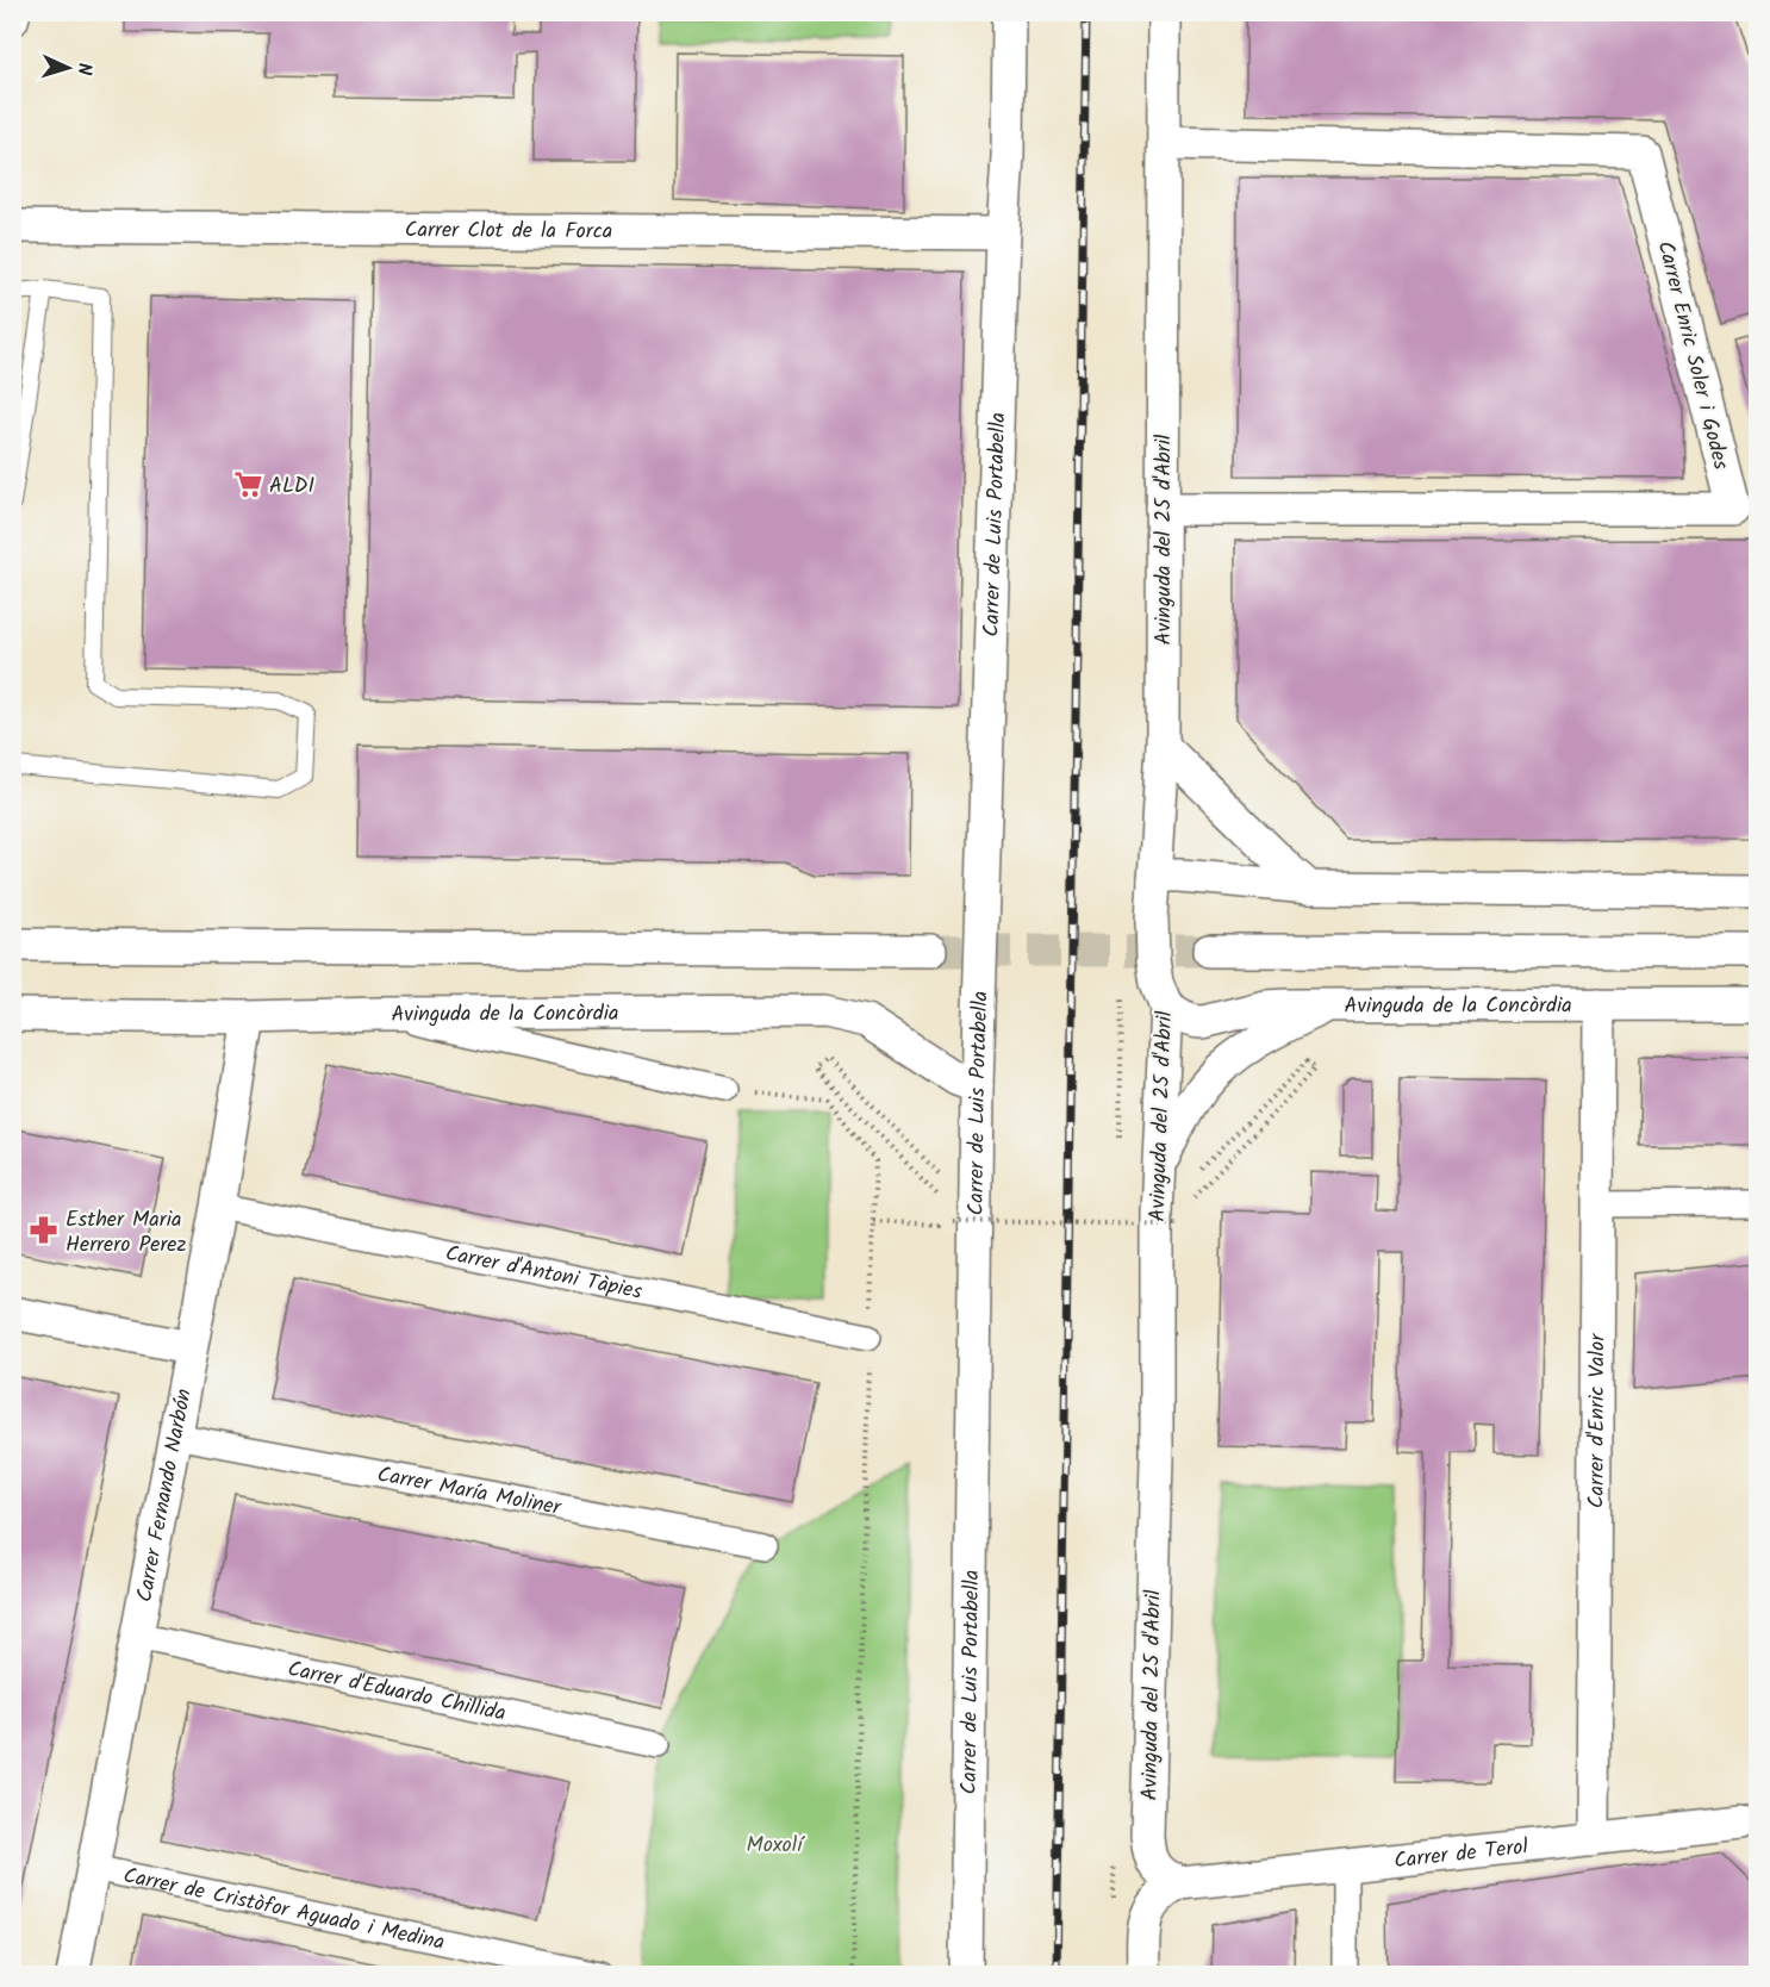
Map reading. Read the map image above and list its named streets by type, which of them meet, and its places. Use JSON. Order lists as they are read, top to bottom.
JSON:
{
  "streets": {
    "street": [
      "Carrer Clot de la Forca",
      "Carrer Enric Soler i Godes",
      "Carrer de Luis Portabella",
      "Avinguda del 25 d'Abril",
      "Avinguda de la Concòrdia",
      "Carrer d'Antoni Tàpies",
      "Carrer d'Enric Valor",
      "Carrer María Moliner",
      "Carrer Fernando Narbón",
      "Carrer d'Eduardo Chillida",
      "Carrer de Terol",
      "Carrer de Cristòfor Aguado i Medina"
    ]
  },
  "crossings": [
    ["Carrer Clot de la Forca", "Carrer de Luis Portabella"],
    ["Carrer Enric Soler i Godes", "Avinguda del 25 d'Abril"],
    ["Carrer de Luis Portabella", "Avinguda de la Concòrdia"],
    ["Avinguda del 25 d'Abril", "Avinguda de la Concòrdia"],
    ["Avinguda del 25 d'Abril", "Carrer de Terol"],
    ["Avinguda de la Concòrdia", "Carrer d'Enric Valor"],
    ["Avinguda de la Concòrdia", "Carrer Fernando Narbón"],
    ["Carrer d'Antoni Tàpies", "Carrer Fernando Narbón"],
    ["Carrer d'Enric Valor", "Carrer de Terol"],
    ["Carrer María Moliner", "Carrer Fernando Narbón"],
    ["Carrer Fernando Narbón", "Carrer d'Eduardo Chillida"],
    ["Carrer Fernando Narbón", "Carrer de Cristòfor Aguado i Medina"]
  ],
  "parks": ["Moxolí"],
  "places": {
    "supermarket": ["ALDI"],
    "pharmacy": ["Esther Maria Herrero Perez"]
  },
  "north": "right"
}
